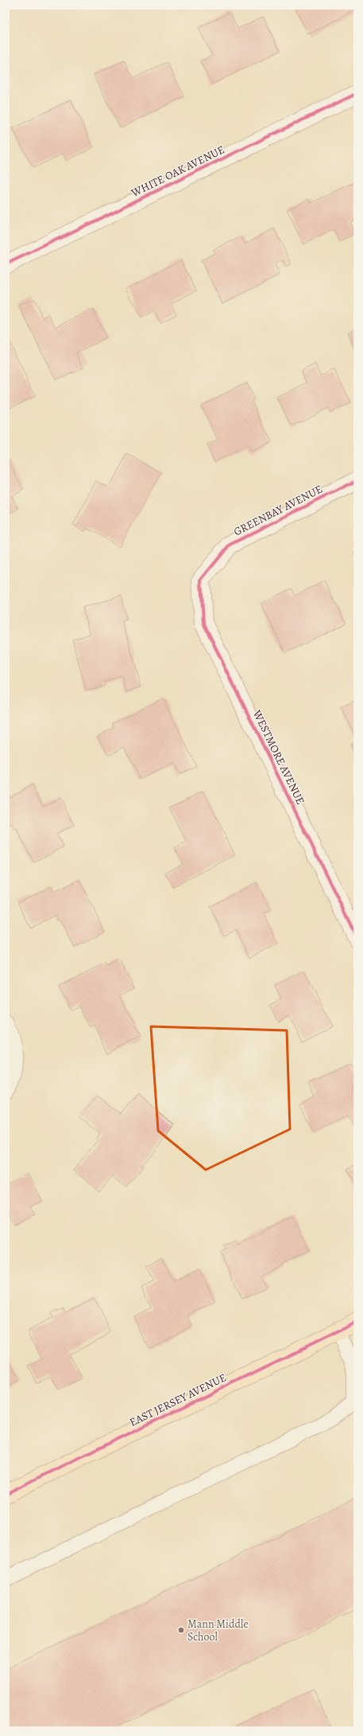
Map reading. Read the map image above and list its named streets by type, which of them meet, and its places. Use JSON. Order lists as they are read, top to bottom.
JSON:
{
  "streets": {
    "street": [
      "WHITE OAK AVENUE",
      "GREENBAY AVENUE",
      "WESTMORE AVENUE",
      "EAST JERSEY AVENUE"
    ]
  },
  "crossings": [
    ["GREENBAY AVENUE", "WESTMORE AVENUE"]
  ],
  "places": ["Mann Middle School"]
}
